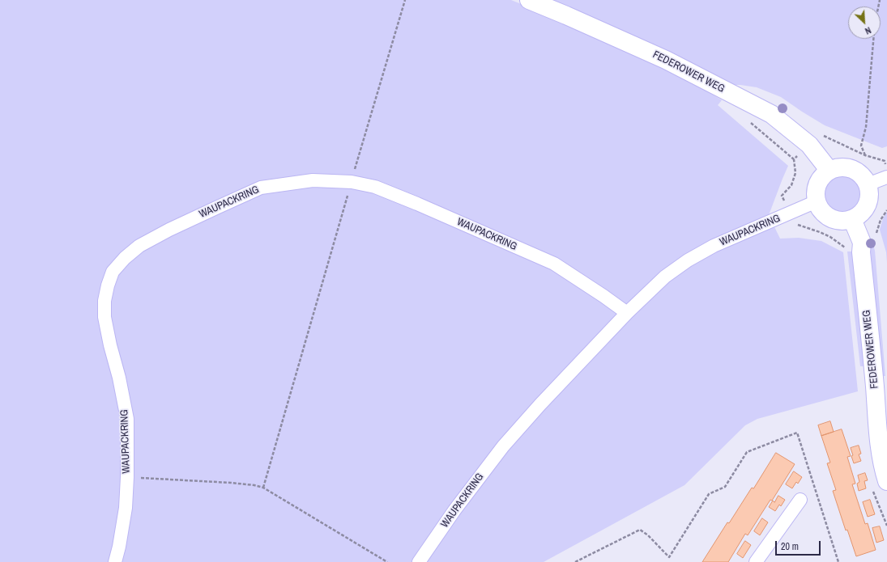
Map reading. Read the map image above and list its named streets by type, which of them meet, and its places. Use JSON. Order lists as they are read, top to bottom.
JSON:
{
  "streets": {
    "street": ["FEDEROWER WEG", "WAUPACKRING"]
  },
  "crossings": [
    ["FEDEROWER WEG", "WAUPACKRING"]
  ],
  "scale_bar": "20 m",
  "north": "bottom right"
}
